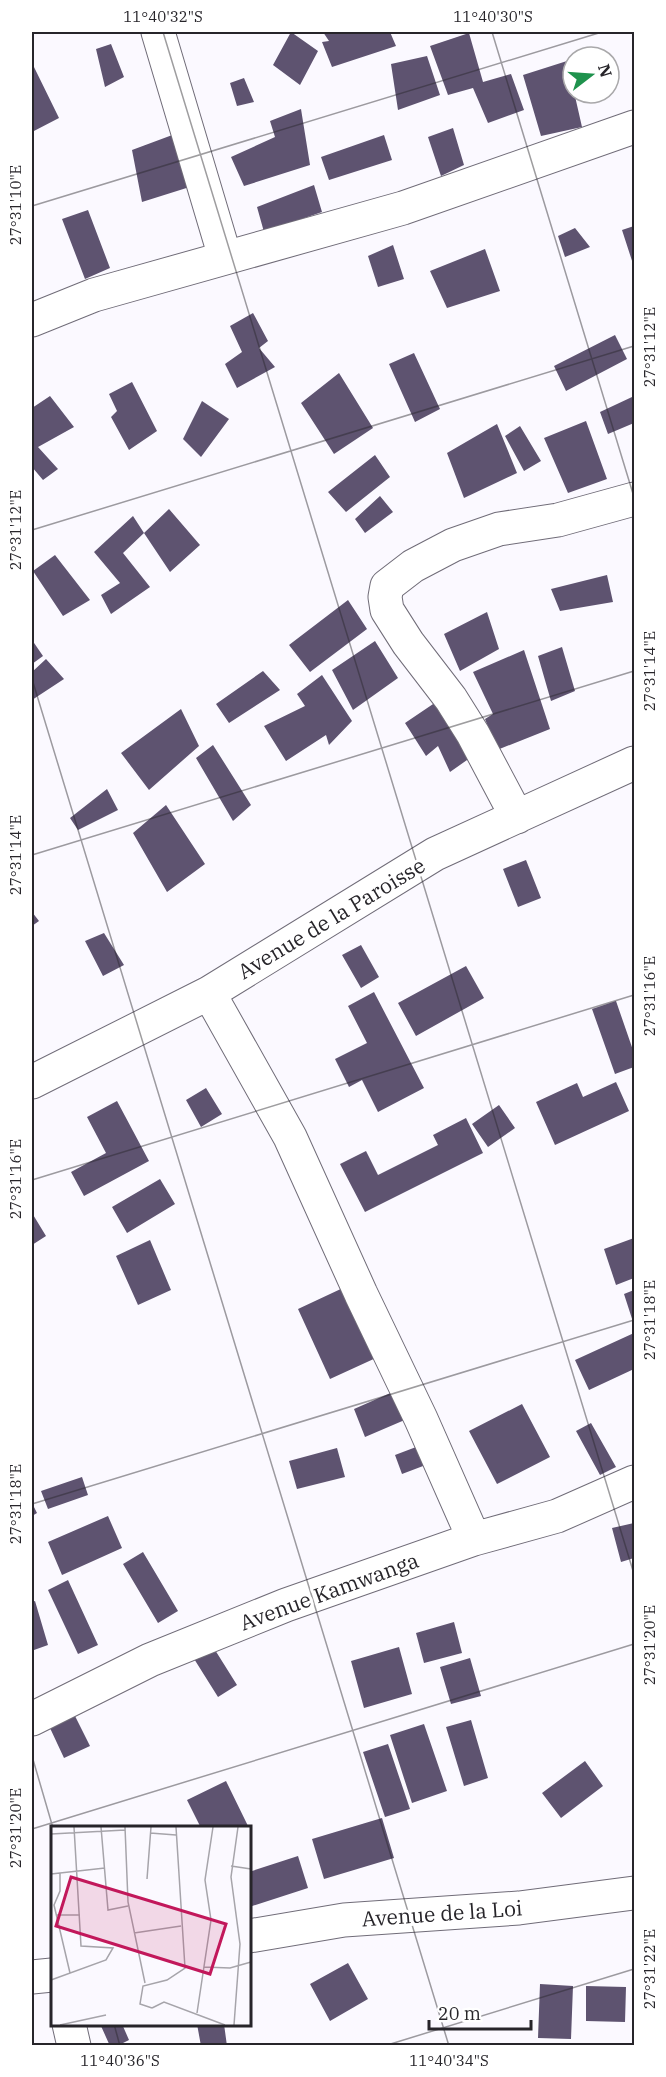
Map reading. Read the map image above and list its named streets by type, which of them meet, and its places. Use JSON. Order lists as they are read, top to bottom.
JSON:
{
  "streets": {
    "street": ["Avenue de la Paroisse", "Avenue Kamwanga", "Avenue de la Loi"]
  },
  "scale_bar": "20 m",
  "north": "right",
  "coordinates": [
    "11°40'32\"S",
    "11°40'30\"S",
    "27°31'10\"E",
    "27°31'12\"E",
    "27°31'14\"E",
    "27°31'16\"E",
    "27°31'18\"E",
    "27°31'20\"E",
    "27°31'22\"E",
    "11°40'36\"S",
    "11°40'34\"S"
  ]
}
